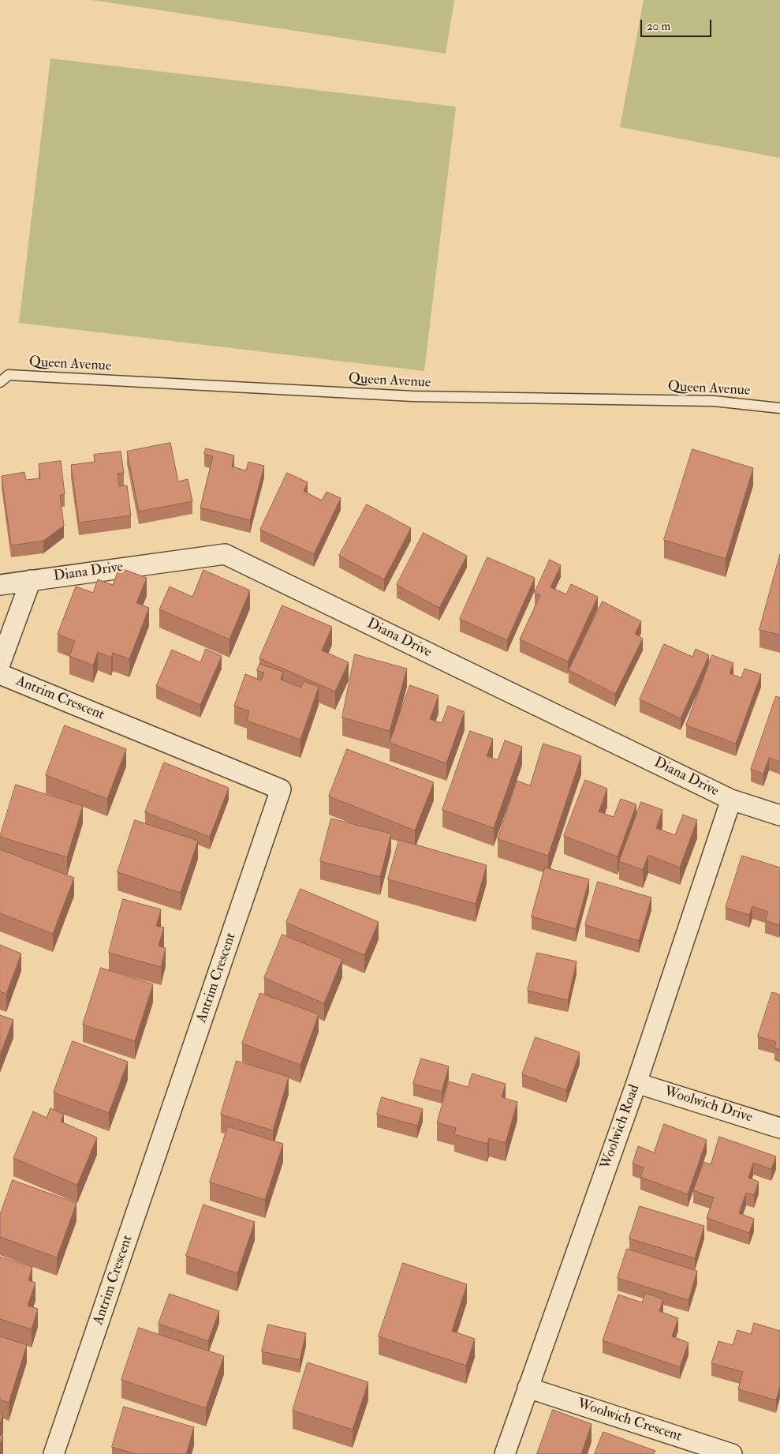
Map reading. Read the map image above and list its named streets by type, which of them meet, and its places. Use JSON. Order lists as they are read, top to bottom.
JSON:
{
  "streets": {
    "street": [
      "Diana Drive",
      "Antrim Crescent",
      "Woolwich Drive",
      "Woolwich Road",
      "Woolwich Crescent"
    ],
    "lane": ["Queen Avenue"]
  },
  "crossings": [
    ["Diana Drive", "Woolwich Road"],
    ["Woolwich Drive", "Woolwich Road"],
    ["Woolwich Road", "Woolwich Crescent"]
  ],
  "scale_bar": "20 m"
}
